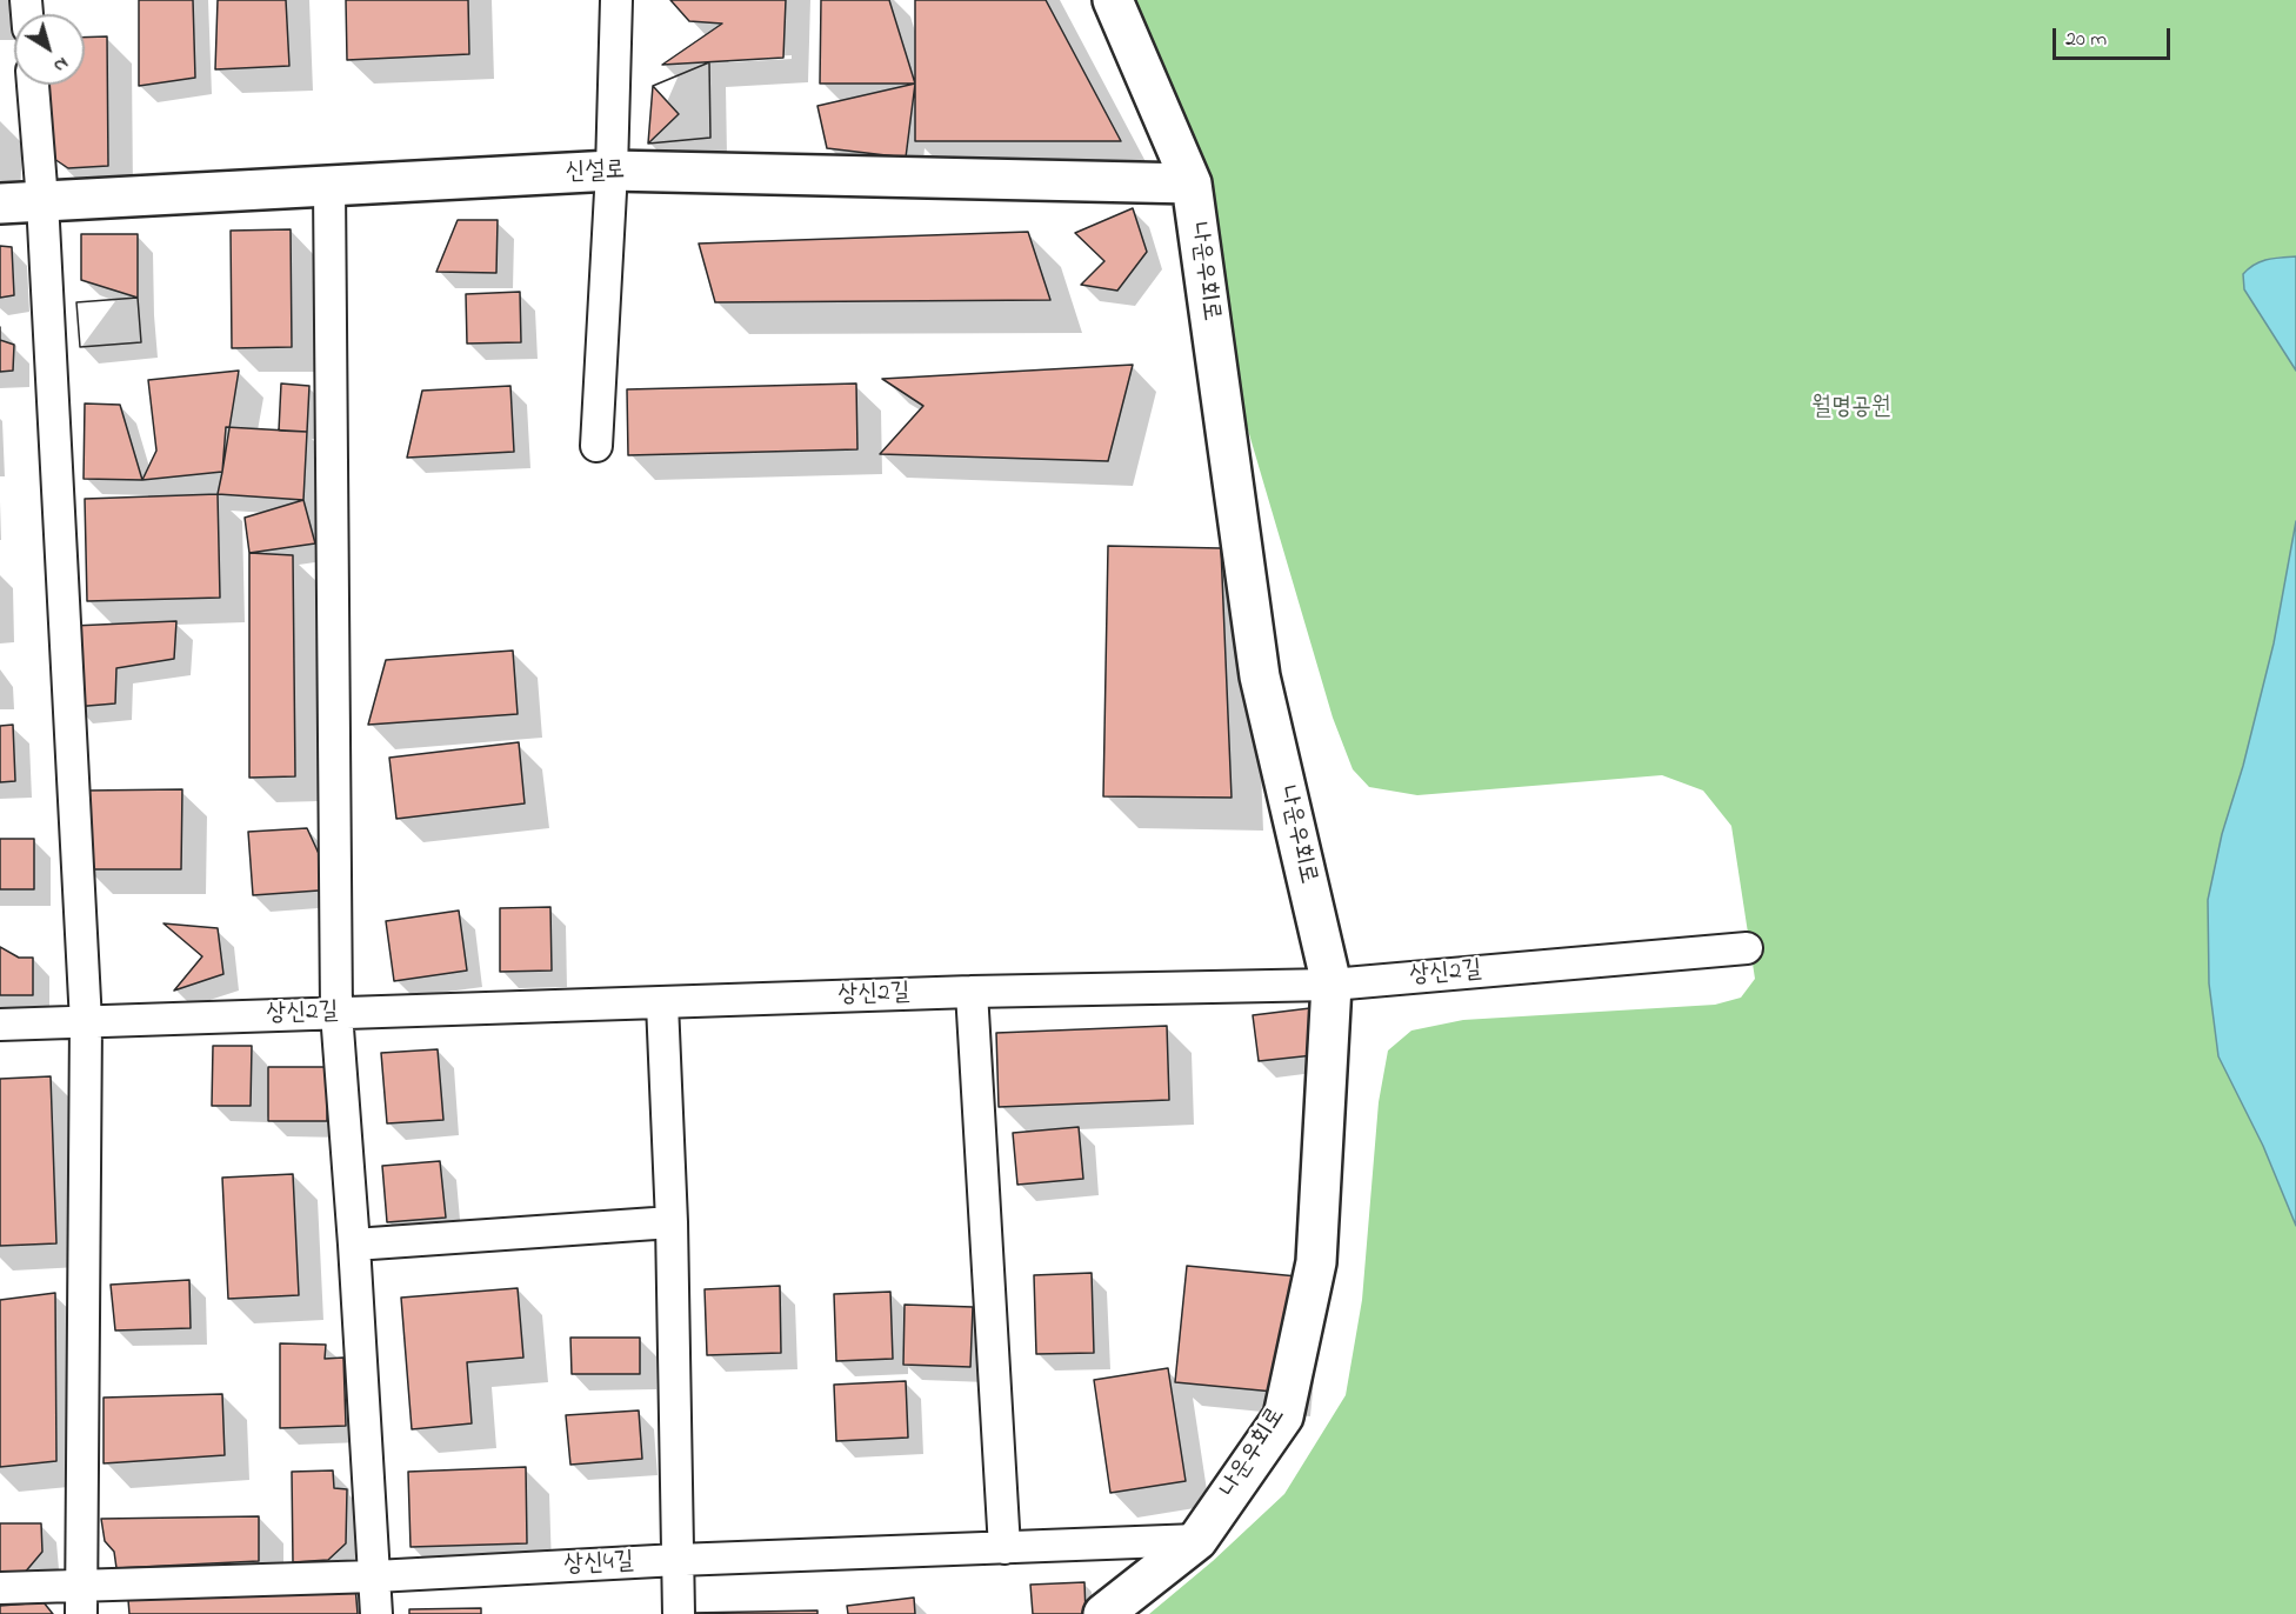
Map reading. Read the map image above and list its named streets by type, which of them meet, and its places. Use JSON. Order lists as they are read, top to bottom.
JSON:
{
  "streets": {
    "street": [
      "신설로",
      "나운우회로",
      "상신2길",
      "상신4길"
    ]
  },
  "crossings": [
    ["신설로", "나운우회로"],
    ["나운우회로", "상신2길"],
    ["나운우회로", "상신4길"]
  ],
  "parks": ["월명공원"],
  "scale_bar": "20 m",
  "north": "bottom right"
}
